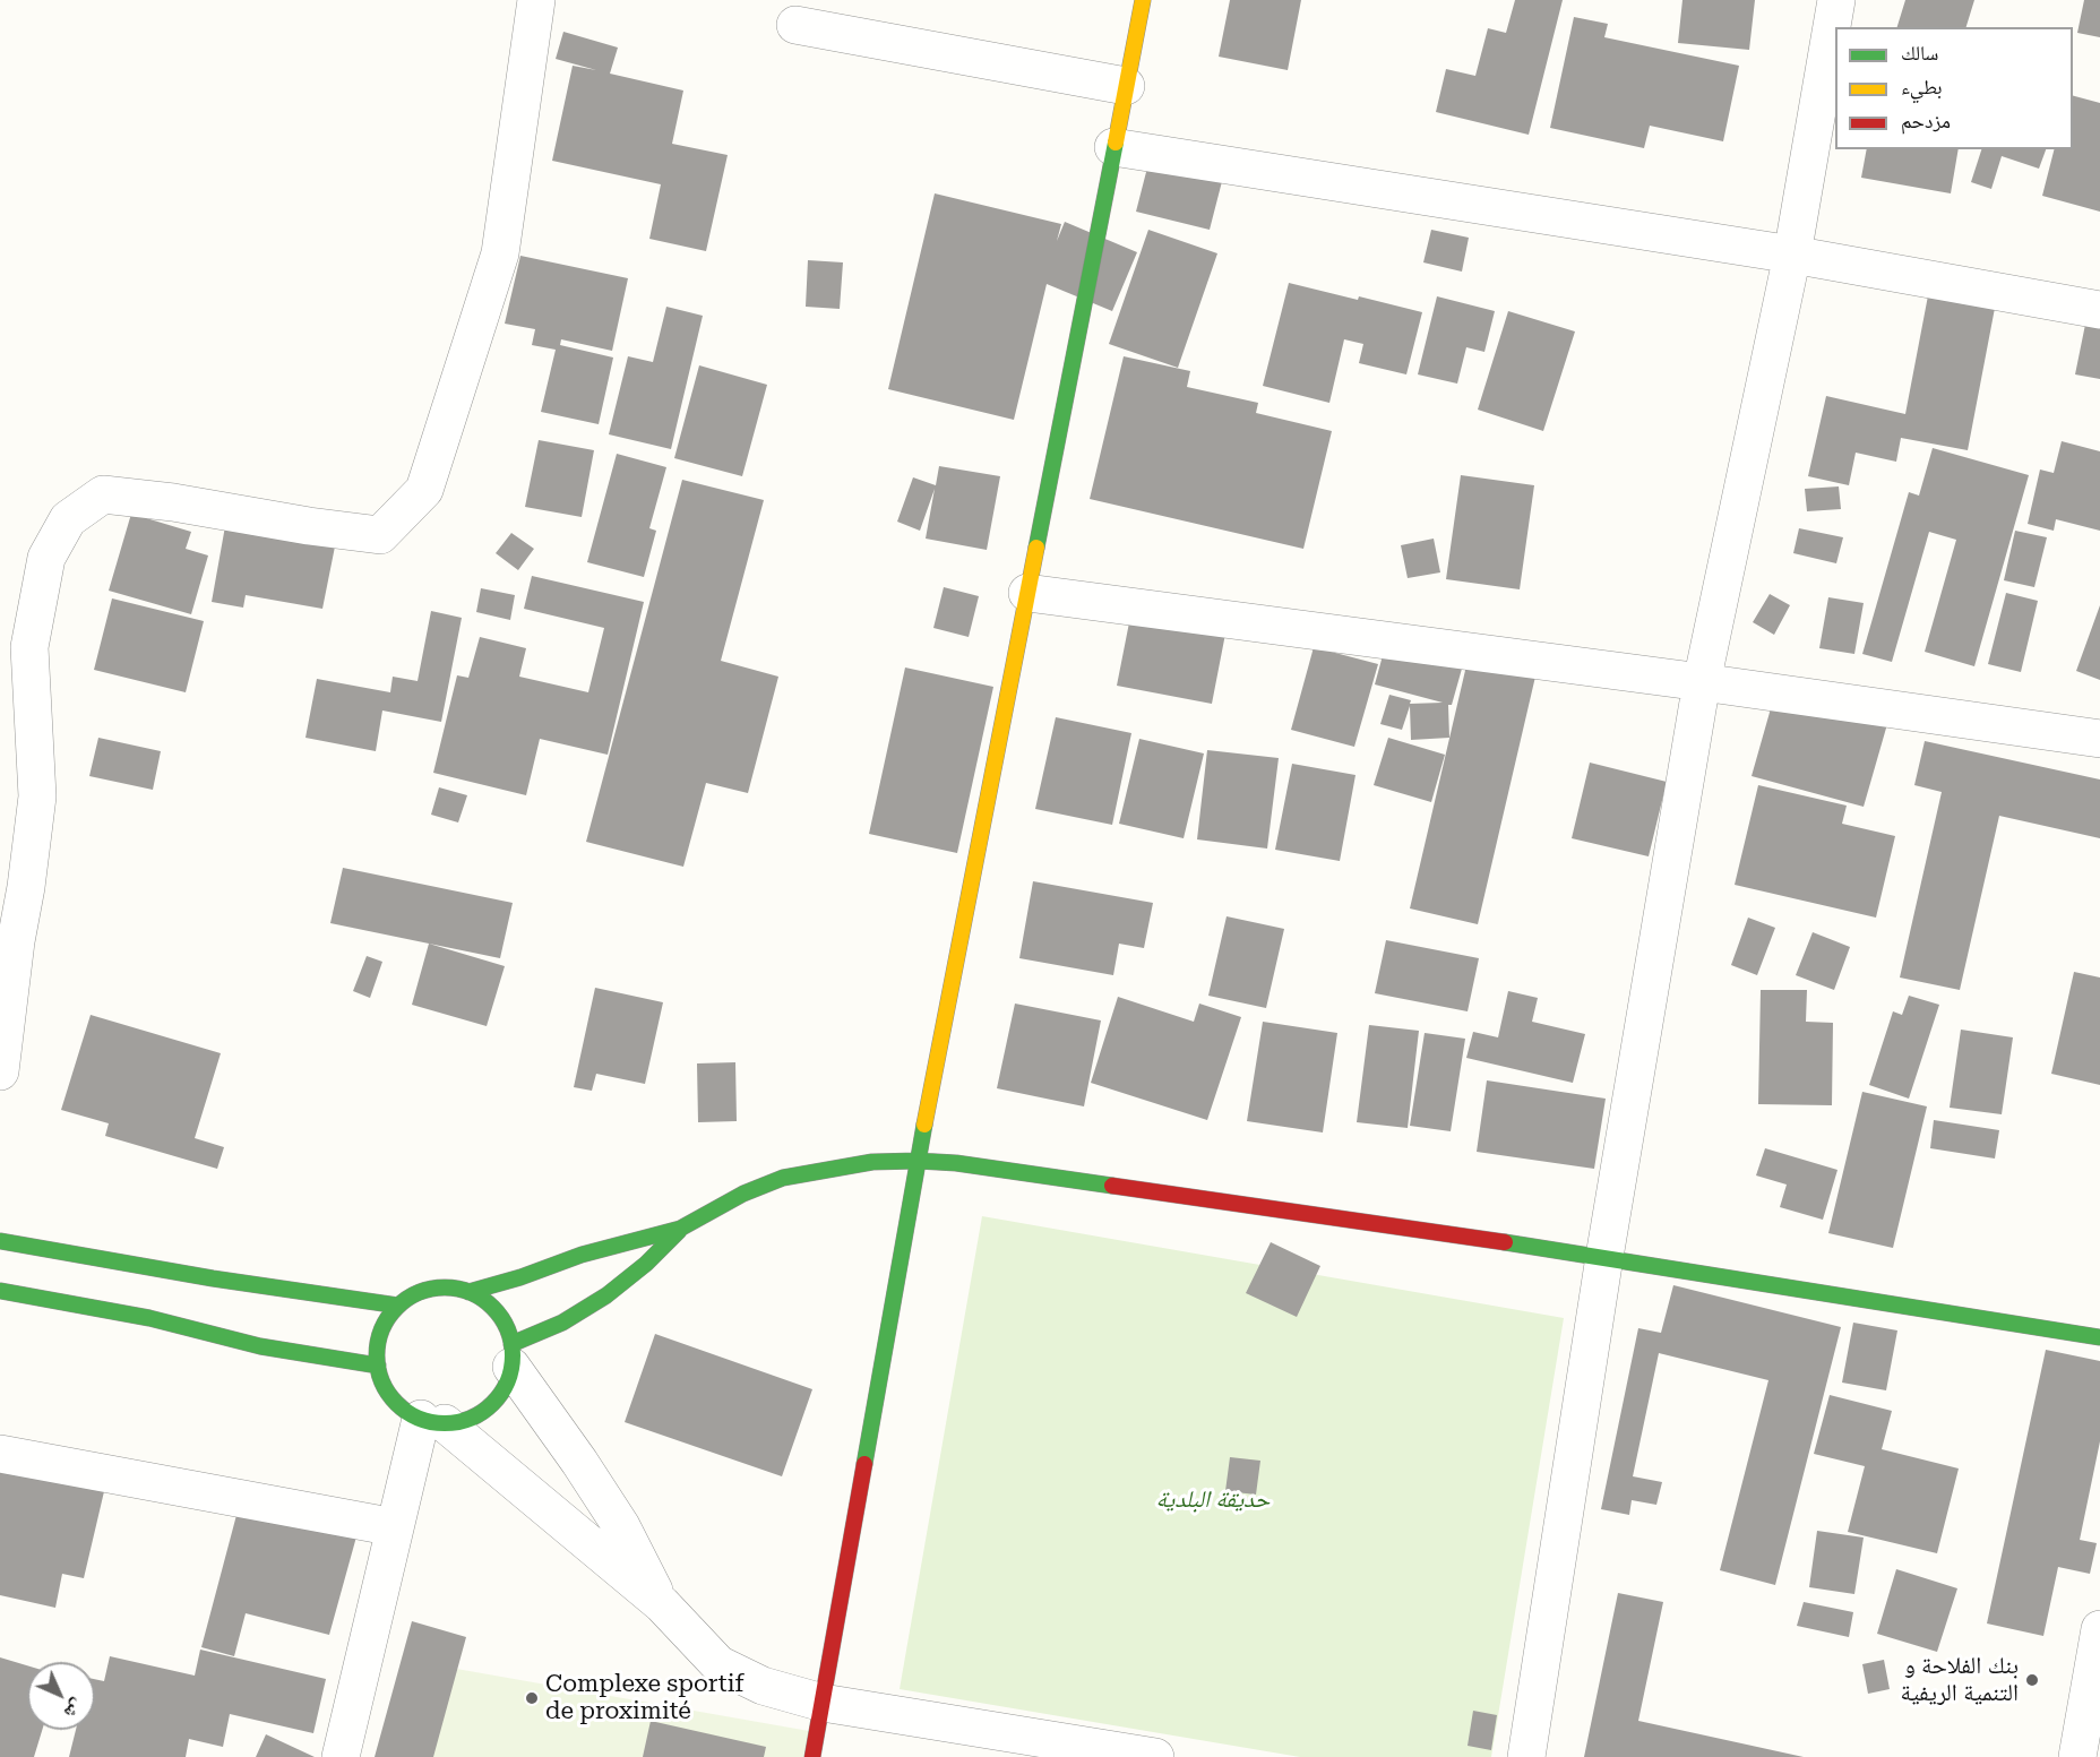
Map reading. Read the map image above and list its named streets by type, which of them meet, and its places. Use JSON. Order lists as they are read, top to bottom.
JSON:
{
  "parks": ["حديقة البلدية"],
  "places": ["بنك الفلاحة و التنمية الريفية", "Complexe sportif de proximité"],
  "legend": ["سالك", "بطيء", "مزدحم"],
  "north": "bottom right"
}
